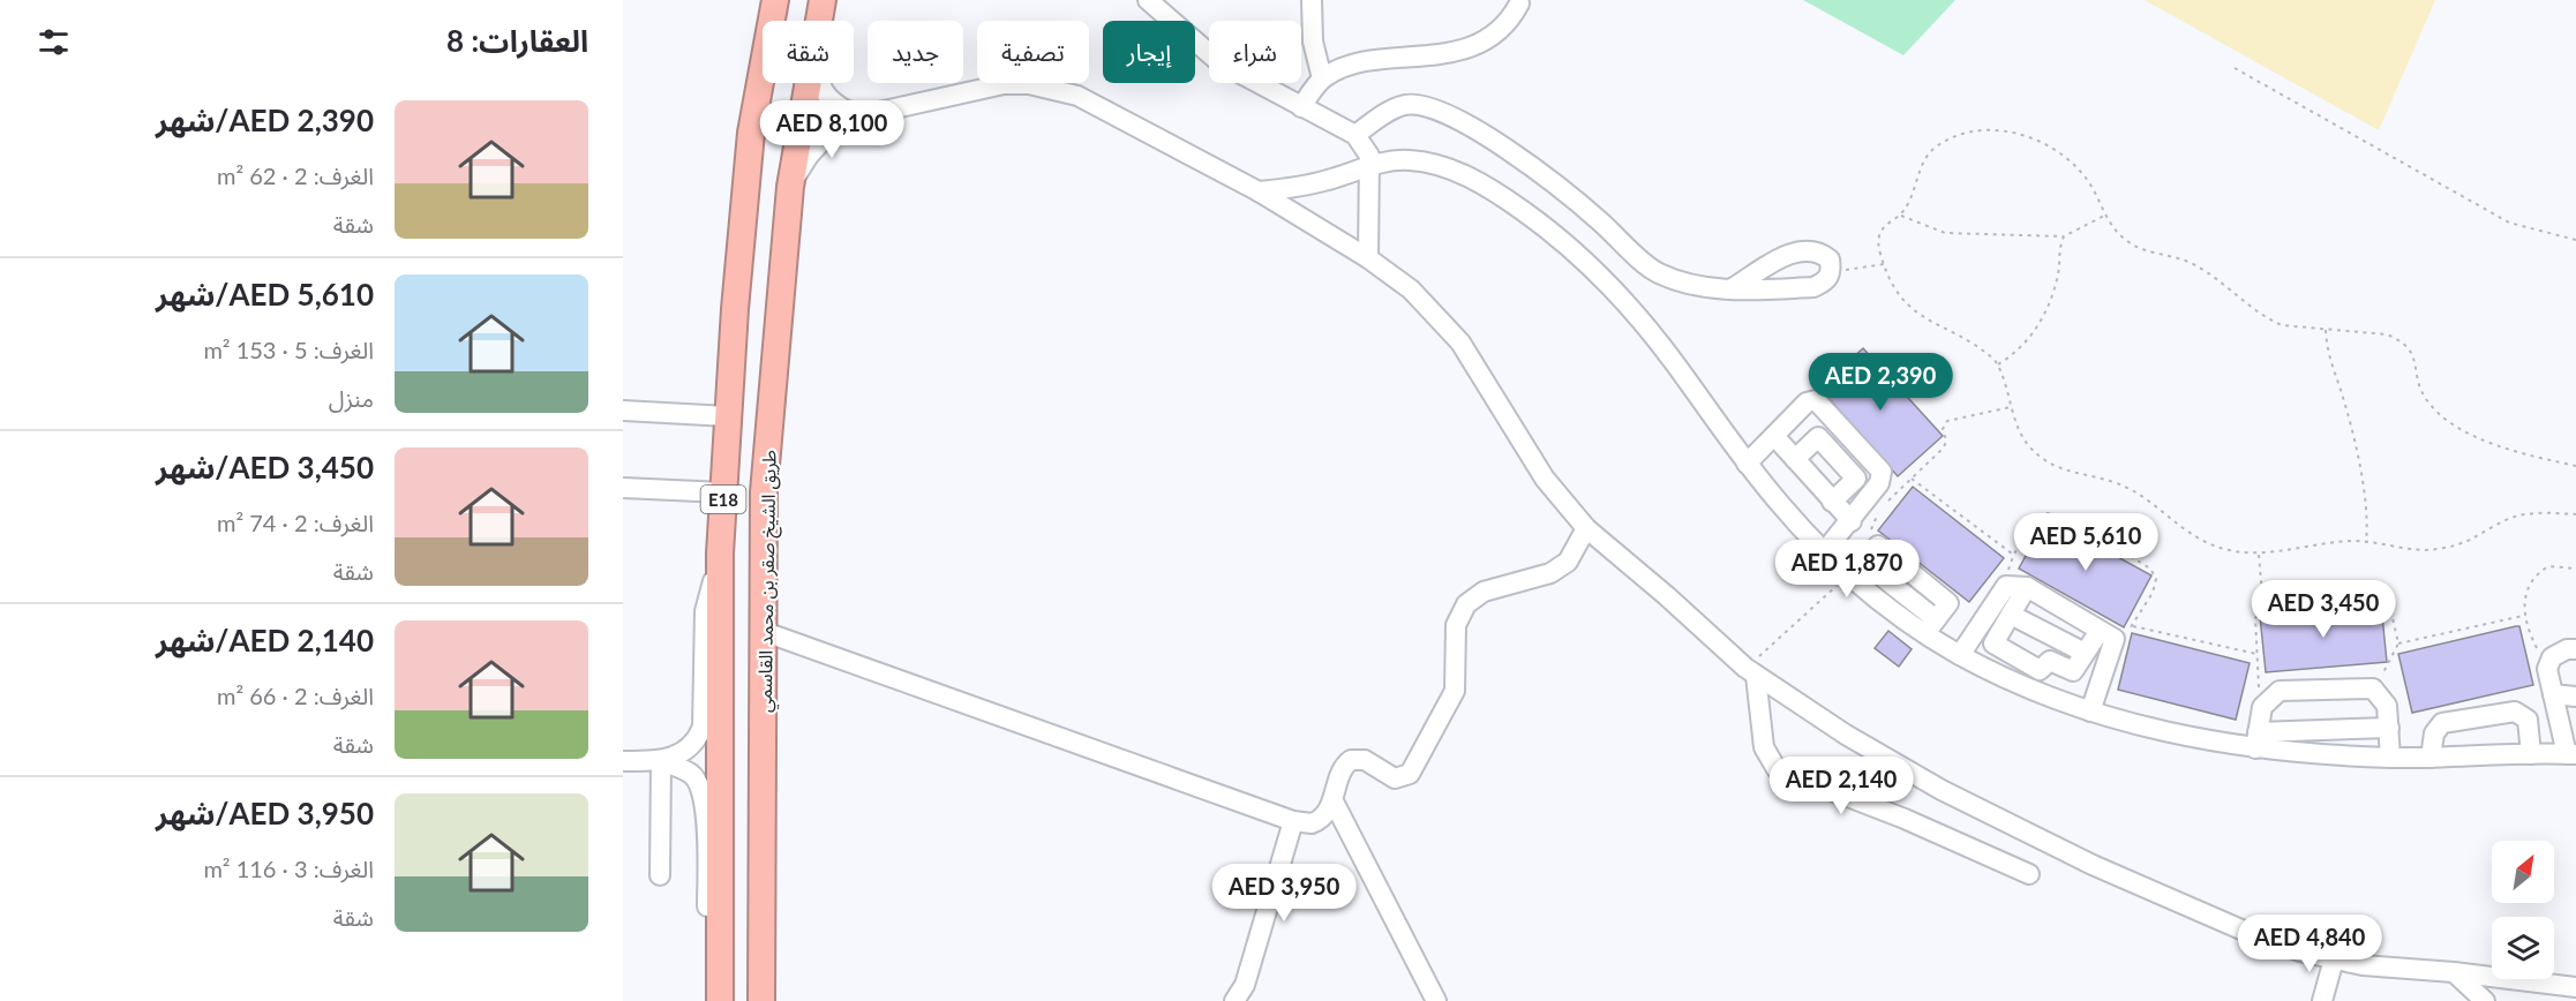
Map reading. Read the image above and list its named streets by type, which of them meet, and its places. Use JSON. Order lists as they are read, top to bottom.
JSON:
{
  "streets": {
    "highway": ["E18", "طريق الشيخ صقر بن محمد القاسمي"]
  },
  "north": "top right",
  "page": {
    "heading": "العقارات: 8",
    "chip": [
      "شراء",
      "إيجار",
      "تصفية",
      "جديد",
      "شقة"
    ],
    "list": [
      {
        "name": "AED 2,390/شهر",
        "note": "الغرف: 2 · 62 m² · شقة"
      },
      {
        "name": "AED 5,610/شهر",
        "note": "الغرف: 5 · 153 m² · منزل"
      },
      {
        "name": "AED 3,450/شهر",
        "note": "الغرف: 2 · 74 m² · شقة"
      },
      {
        "name": "AED 2,140/شهر",
        "note": "الغرف: 2 · 66 m² · شقة"
      },
      {
        "name": "AED 3,950/شهر",
        "note": "الغرف: 3 · 116 m² · شقة"
      }
    ],
    "price": [
      "AED 8,100",
      "AED 2,390",
      "AED 5,610",
      "AED 1,870",
      "AED 3,450",
      "AED 2,140",
      "AED 3,950",
      "AED 4,840"
    ]
  }
}
